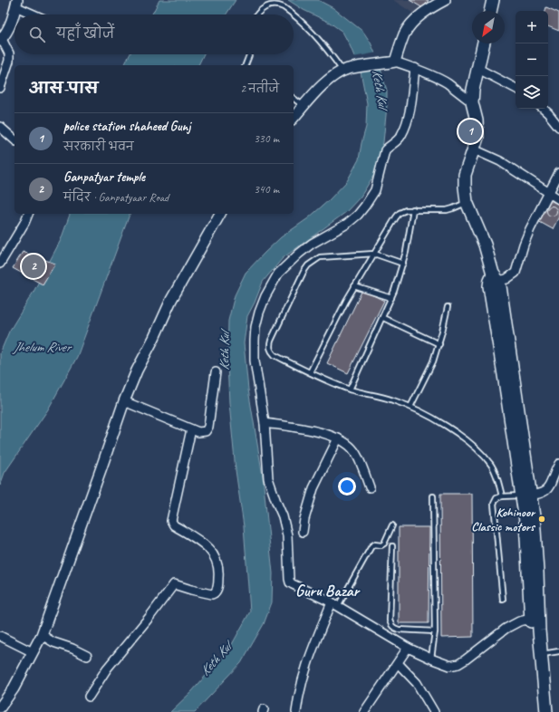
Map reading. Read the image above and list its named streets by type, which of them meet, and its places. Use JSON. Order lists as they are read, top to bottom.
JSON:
{
  "districts": ["Guru Bazar"],
  "water": ["Keth Kul", "Jhelum River"],
  "places": ["Kohinoor Classic motors"],
  "north": "bottom left",
  "page": {
    "map_buttons": ["+", "−"],
    "search": "यहाँ खोजें",
    "heading": ["आस-पास", "2 नतीजे"],
    "list": [
      {
        "mark": "1",
        "name": "police station shaheed Gunj",
        "note": "सरकारी भवन",
        "value": "330 m"
      },
      {
        "mark": "2",
        "name": "Ganpatyar temple",
        "note": "मंदिर · Ganpatyaar Road",
        "value": "340 m"
      }
    ],
    "pins": ["1", "2"]
  }
}
